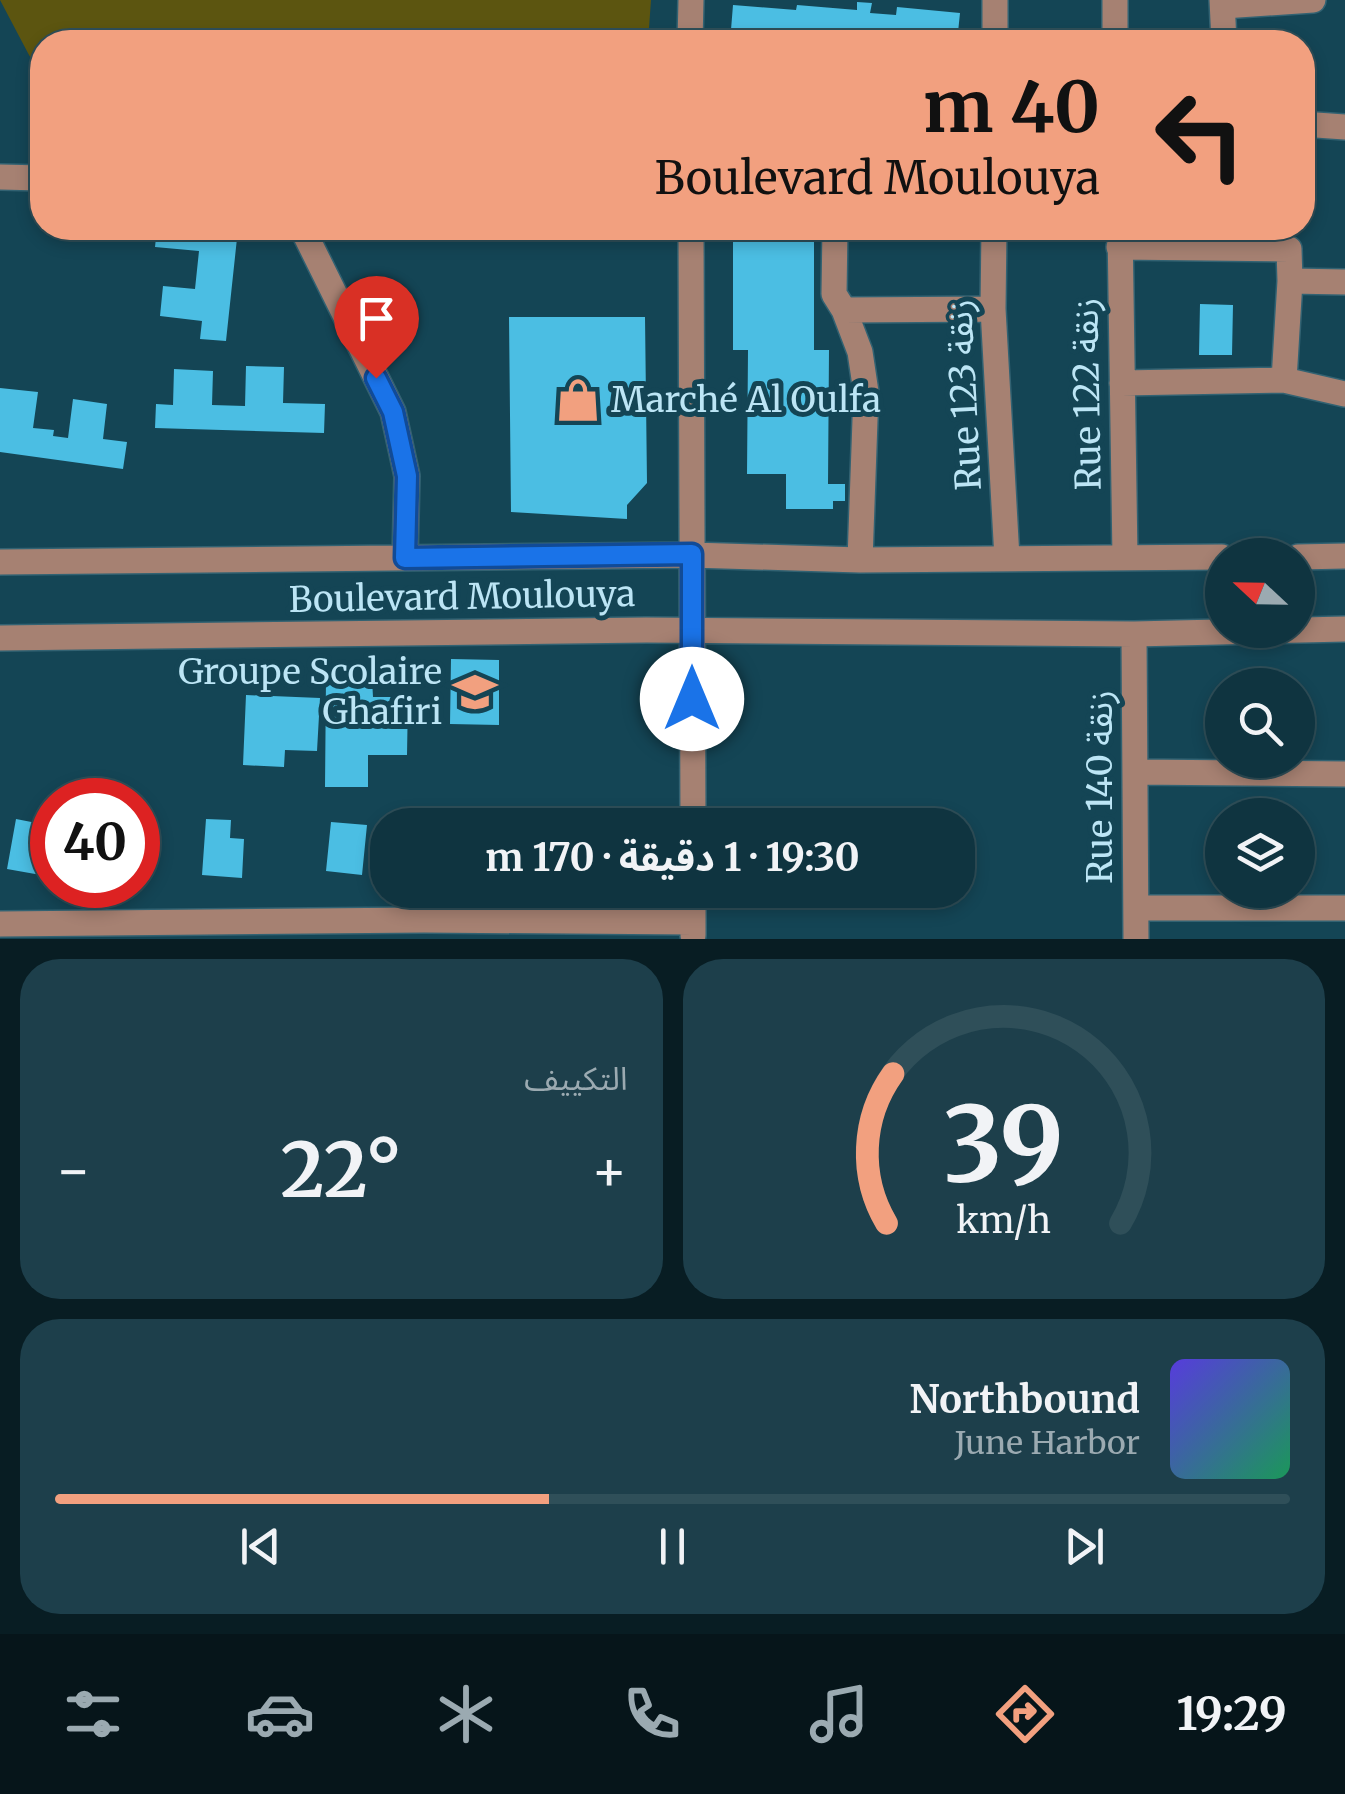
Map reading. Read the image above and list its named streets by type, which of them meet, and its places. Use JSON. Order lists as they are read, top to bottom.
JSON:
{
  "streets": {
    "street": [
      "Rue 122 زنقة",
      "Rue 123 زنقة",
      "Boulevard Moulouya",
      "Rue 140 زنقة"
    ]
  },
  "crossings": [
    ["Rue 122 زنقة", "Boulevard Moulouya"],
    ["Rue 123 زنقة", "Boulevard Moulouya"],
    ["Boulevard Moulouya", "Rue 140 زنقة"]
  ],
  "places": {
    "shop": ["Marché Al Oulfa"],
    "school or university": ["Groupe Scolaire Ghafiri"]
  },
  "north": "left",
  "page": {
    "turn": ["40 m", "Boulevard Moulouya"],
    "limit": "40",
    "trip": "19:30 · 1 دقيقة · 170 m",
    "tile": "التكييف",
    "heat": ["−", "22°", "+"],
    "song": ["Northbound", "June Harbor"],
    "tabs": "19:29",
    "gauge": ["39", "km/h"]
  }
}
